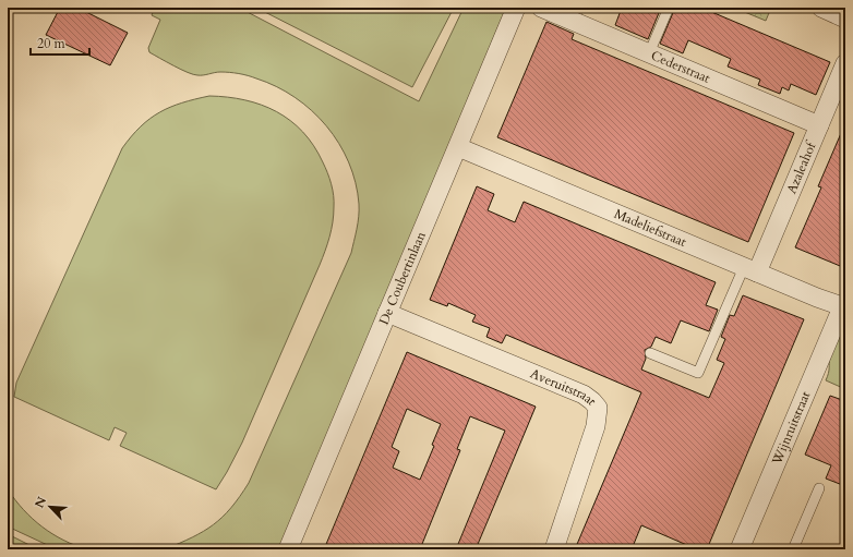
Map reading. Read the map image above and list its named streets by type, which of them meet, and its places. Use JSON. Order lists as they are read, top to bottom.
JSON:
{
  "streets": {
    "street": [
      "Cederstraat",
      "Azaleahof",
      "Madeliefstraat",
      "De Coubertinlaan",
      "Averuitstraat",
      "Wijnruitstraat"
    ]
  },
  "crossings": [
    ["Cederstraat", "Azaleahof"],
    ["Azaleahof", "Madeliefstraat"],
    ["Madeliefstraat", "De Coubertinlaan"],
    ["Madeliefstraat", "Wijnruitstraat"],
    ["De Coubertinlaan", "Averuitstraat"]
  ],
  "scale_bar": "20 m",
  "north": "top left"
}
